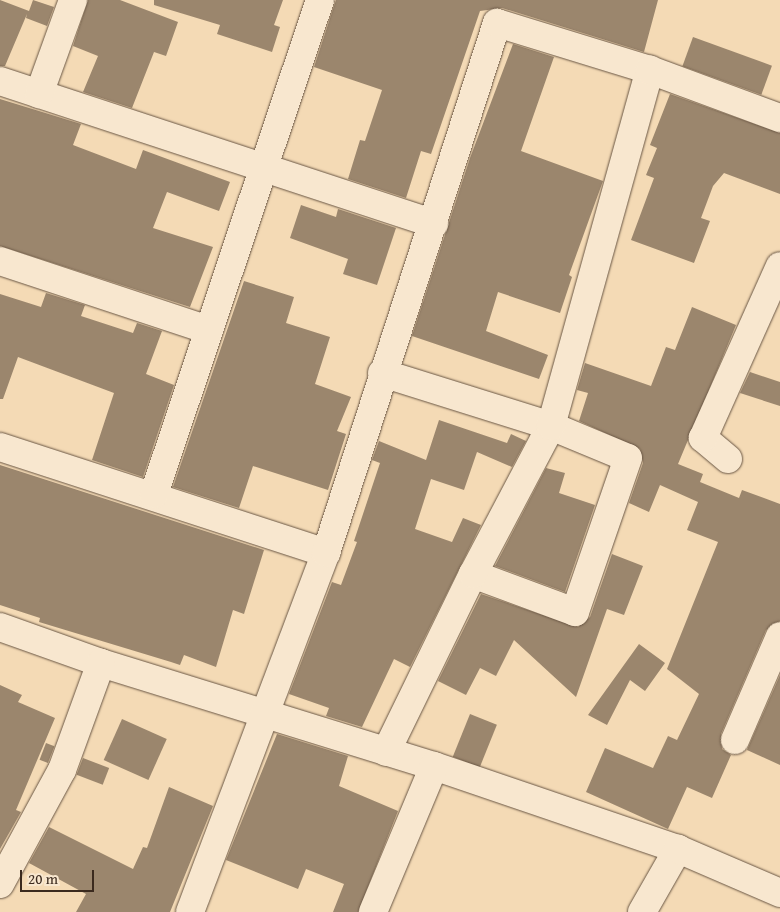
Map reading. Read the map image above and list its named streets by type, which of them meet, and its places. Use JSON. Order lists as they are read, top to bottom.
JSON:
{
  "scale_bar": "20 m"
}
